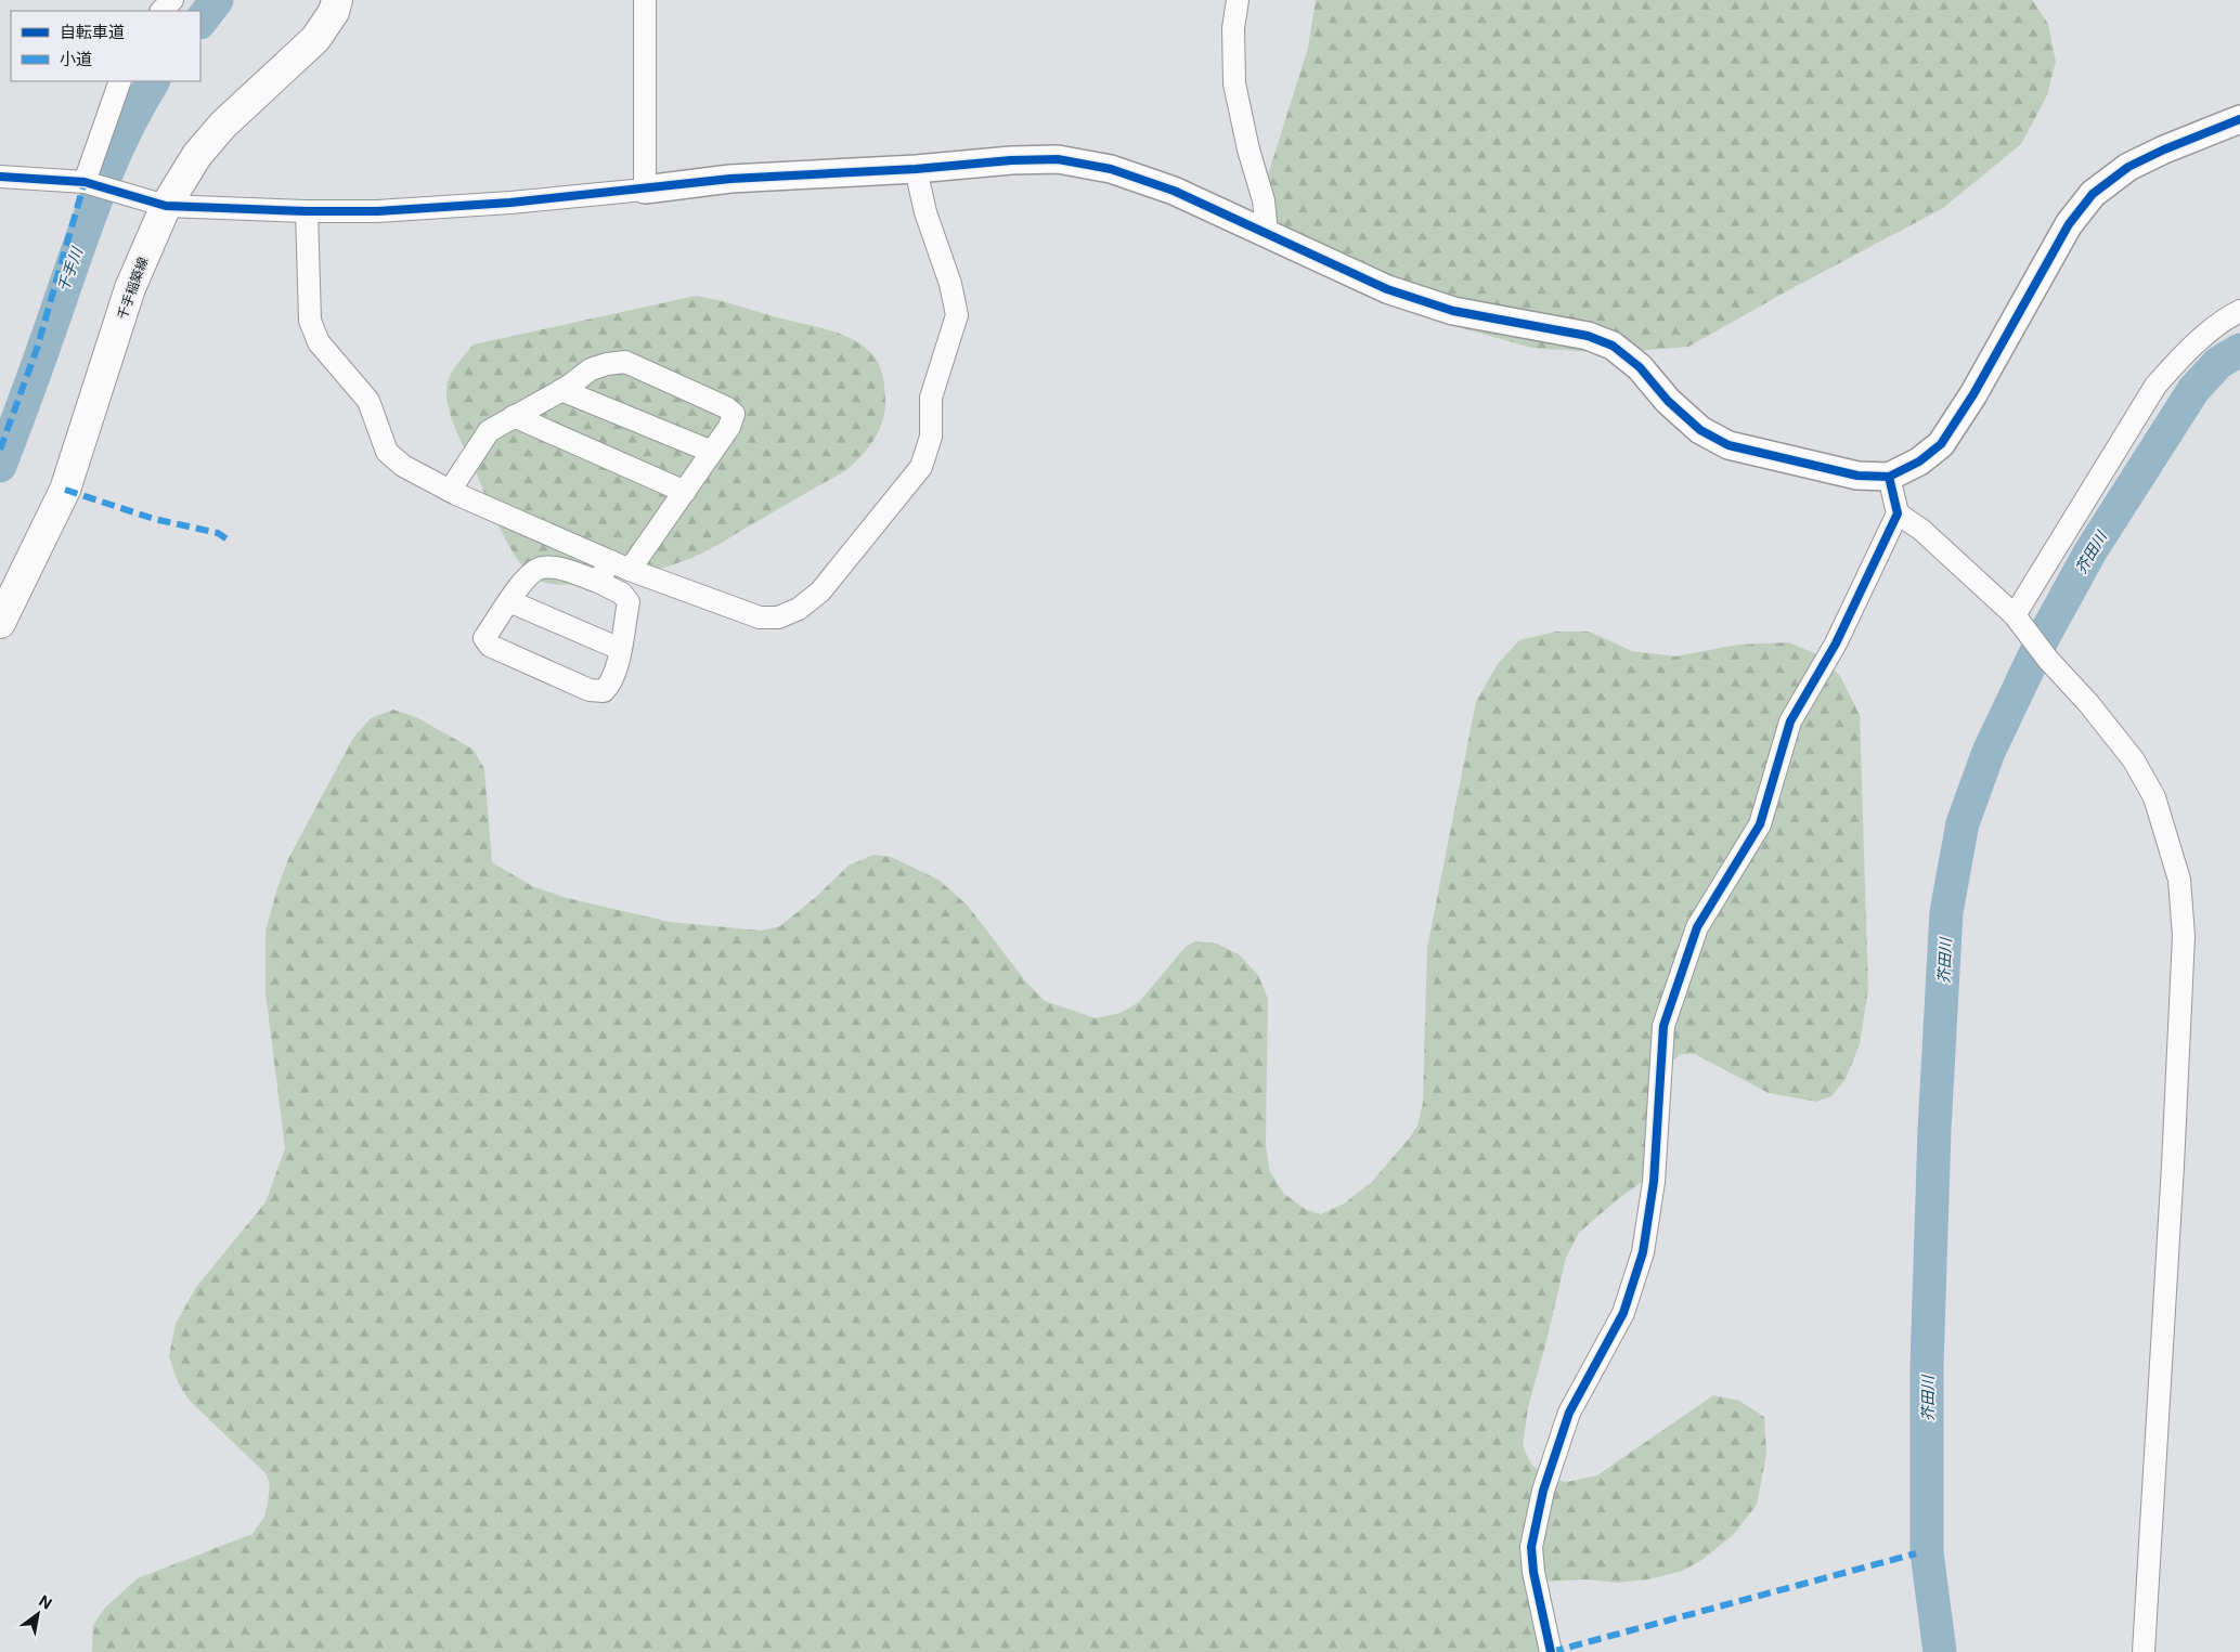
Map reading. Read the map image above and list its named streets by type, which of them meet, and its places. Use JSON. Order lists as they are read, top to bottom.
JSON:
{
  "streets": {
    "main road": ["千手稲築線"]
  },
  "water": ["千手川", "芥田川"],
  "legend": ["自転車道", "小道"],
  "north": "top right"
}
